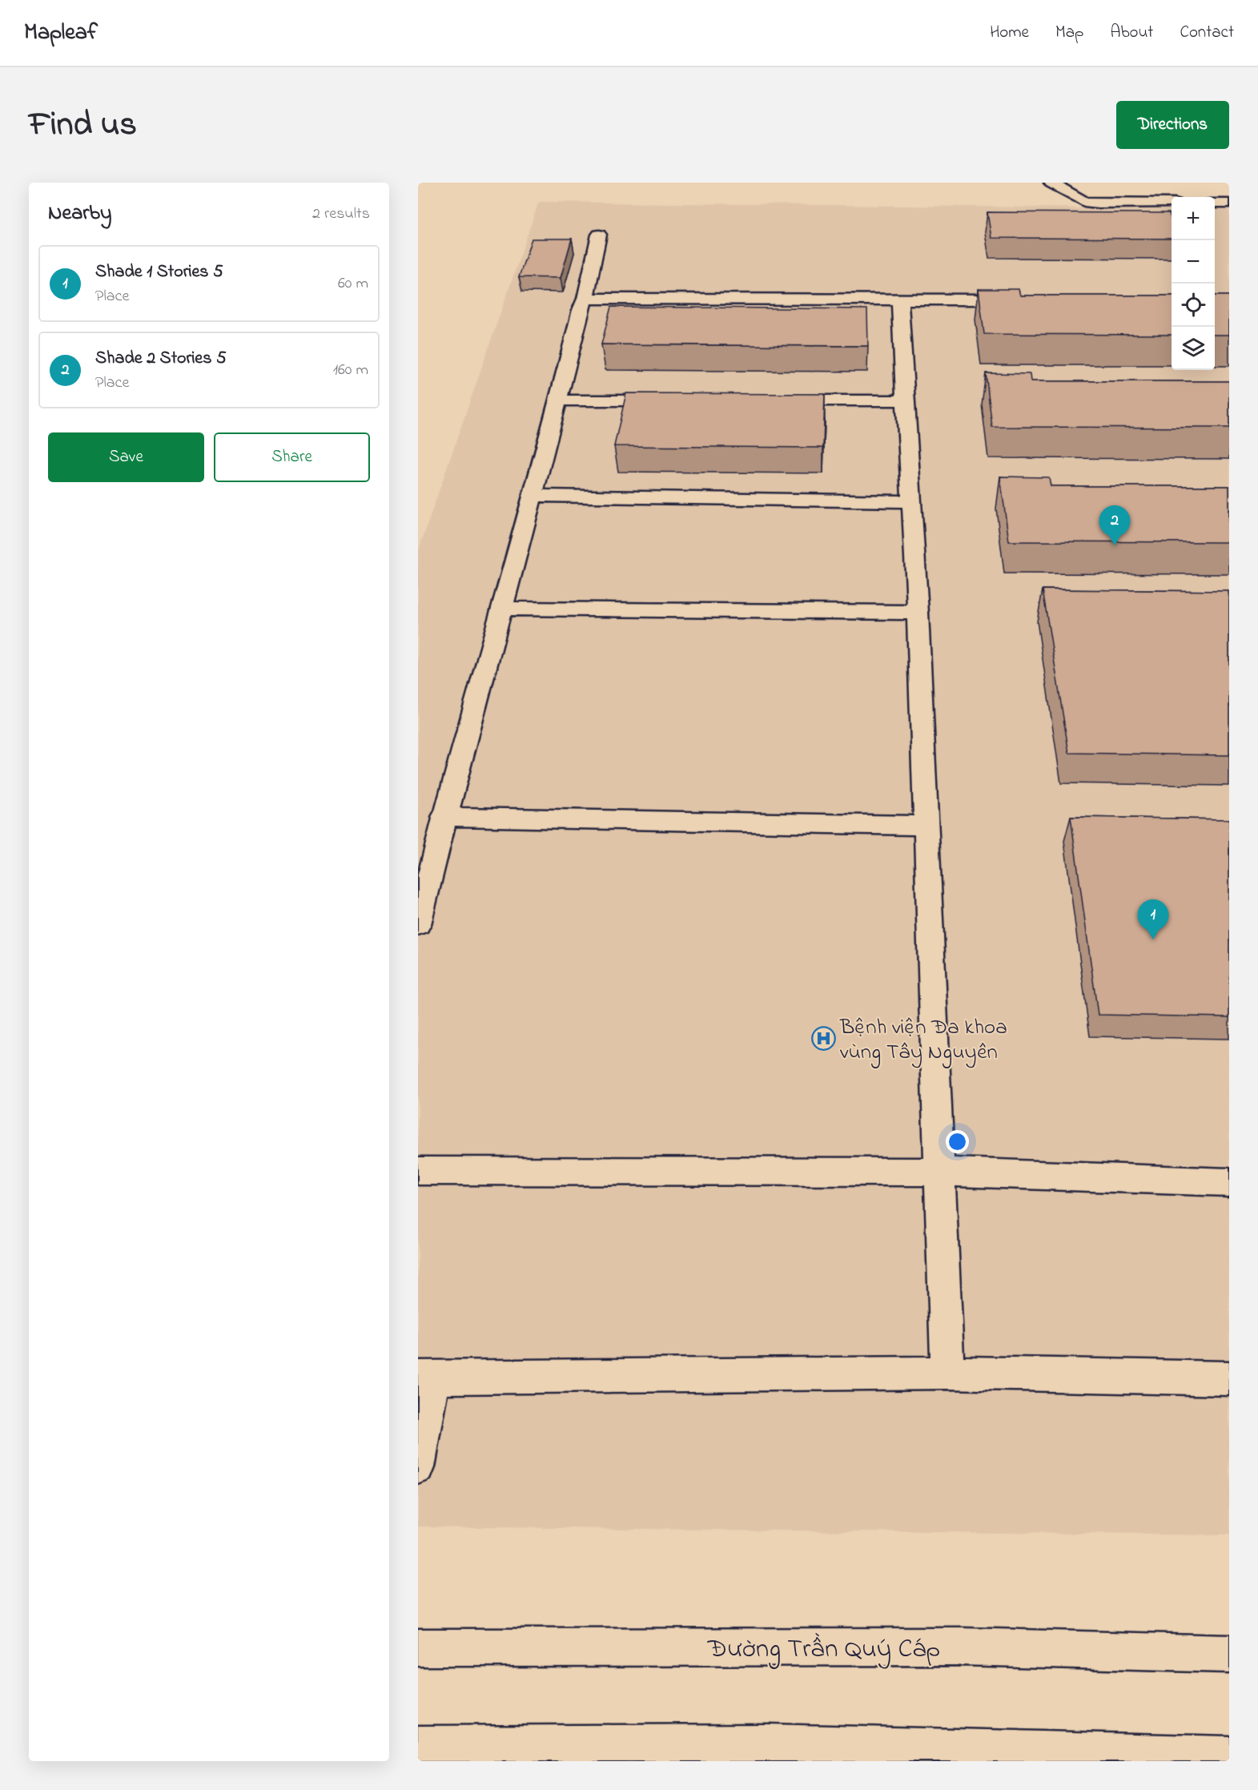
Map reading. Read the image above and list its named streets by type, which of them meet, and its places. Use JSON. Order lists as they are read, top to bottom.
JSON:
{
  "streets": {
    "street": ["Đường Trần Quý Cáp"]
  },
  "places": {
    "hospital": ["Bệnh viện Đa khoa vùng Tây Nguyên"]
  },
  "page": {
    "header": "Mapleaf",
    "nav": [
      "Home",
      "Map",
      "About",
      "Contact"
    ],
    "title": "Find us",
    "buttons": [
      "Directions",
      ["Save", "Share"]
    ],
    "heading": ["Nearby", "2 results"],
    "map_buttons": ["+", "−"],
    "list": [
      {
        "mark": "1",
        "name": "Shade 1 Stories 5",
        "note": "Place",
        "value": "60 m"
      },
      {
        "mark": "2",
        "name": "Shade 2 Stories 5",
        "note": "Place",
        "value": "160 m"
      }
    ],
    "pins": ["2", "1"]
  }
}
